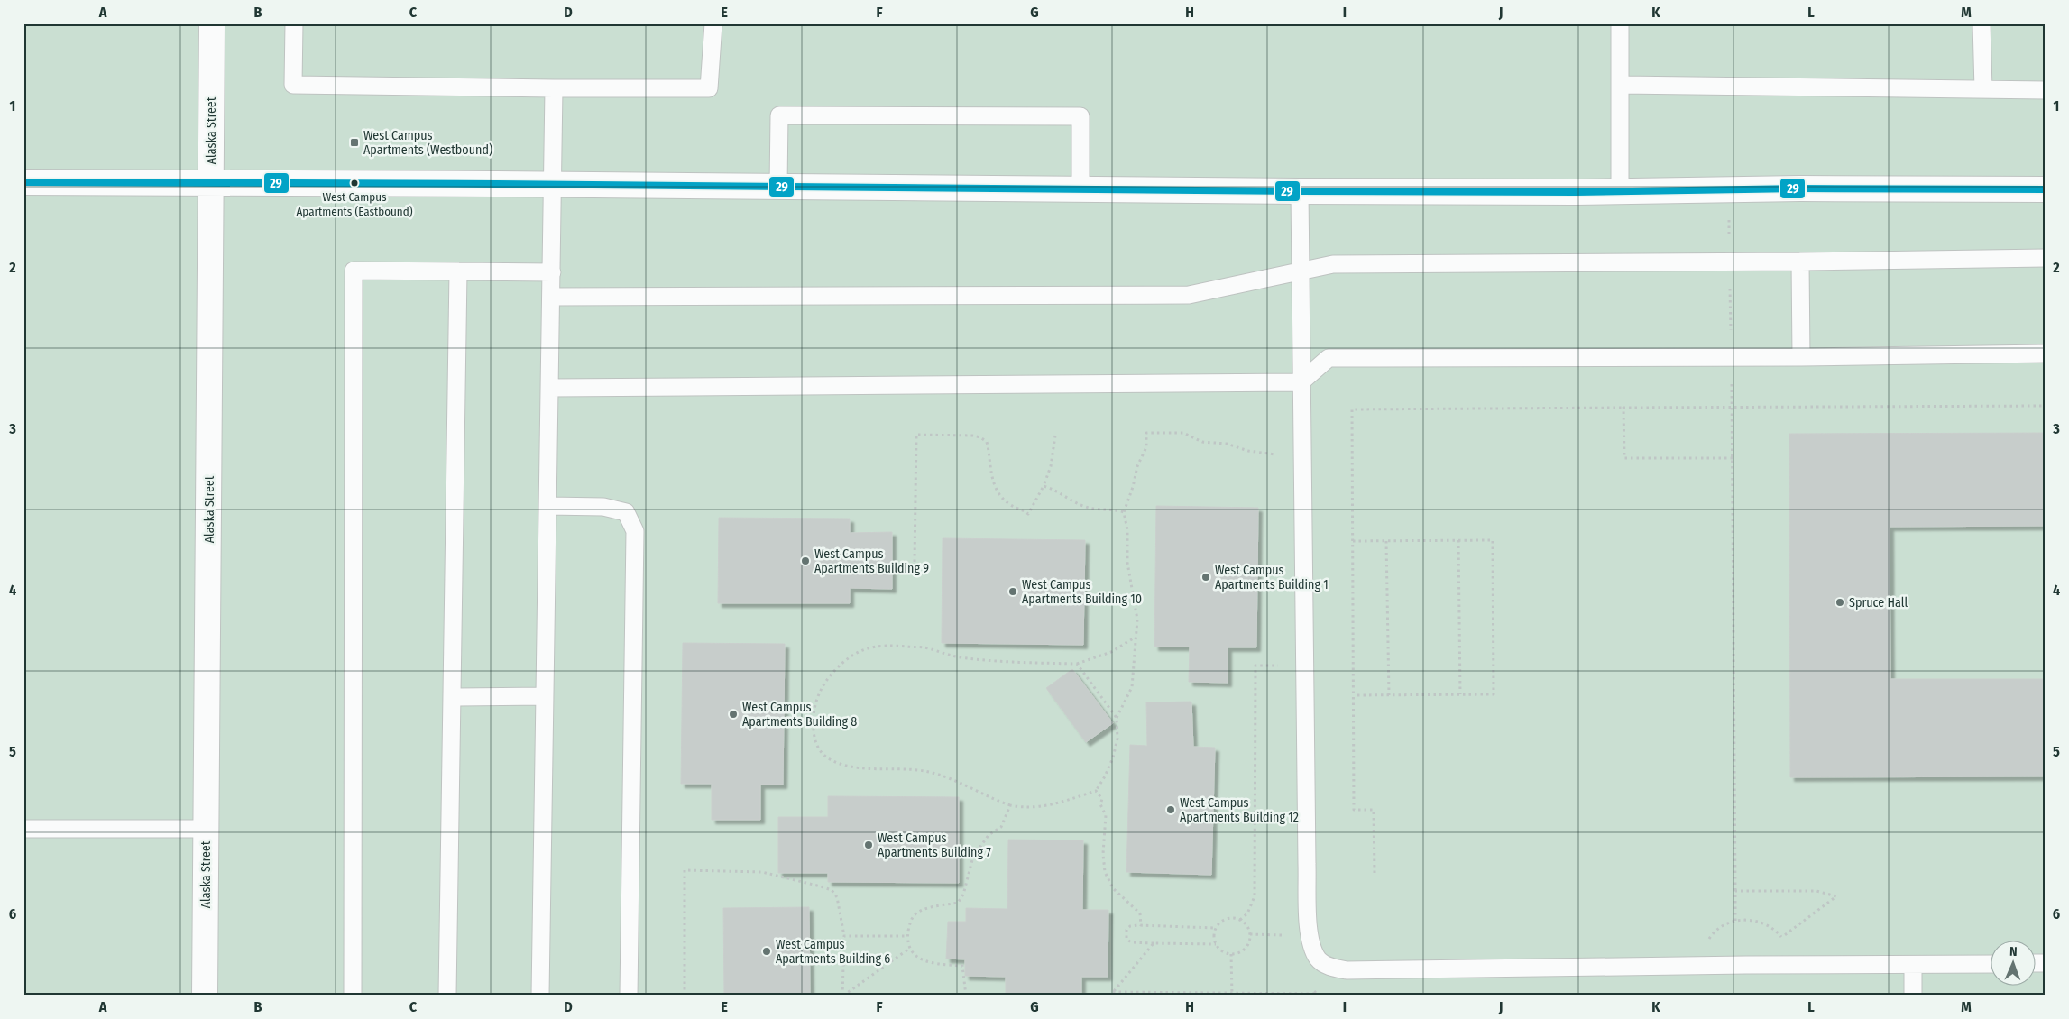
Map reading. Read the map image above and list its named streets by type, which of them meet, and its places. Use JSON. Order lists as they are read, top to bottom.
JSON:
{
  "streets": {
    "street": ["Alaska Street"]
  },
  "places": {
    "transit": ["West Campus Apartments (Westbound)"],
    "other": [
      "West Campus Apartments (Eastbound)",
      "West Campus Apartments Building 9",
      "West Campus Apartments Building 1",
      "West Campus Apartments Building 10",
      "Spruce Hall",
      "West Campus Apartments Building 8",
      "West Campus Apartments Building 12",
      "West Campus Apartments Building 7",
      "West Campus Apartments Building 6"
    ]
  },
  "lines": ["transit line 29"],
  "north": "top",
  "grid": {
    "columns": [
      "A",
      "B",
      "C",
      "D",
      "E",
      "F",
      "G",
      "H",
      "I",
      "J",
      "K",
      "L",
      "M"
    ],
    "rows": [
      "1",
      "2",
      "3",
      "4",
      "5",
      "6"
    ]
  }
}
